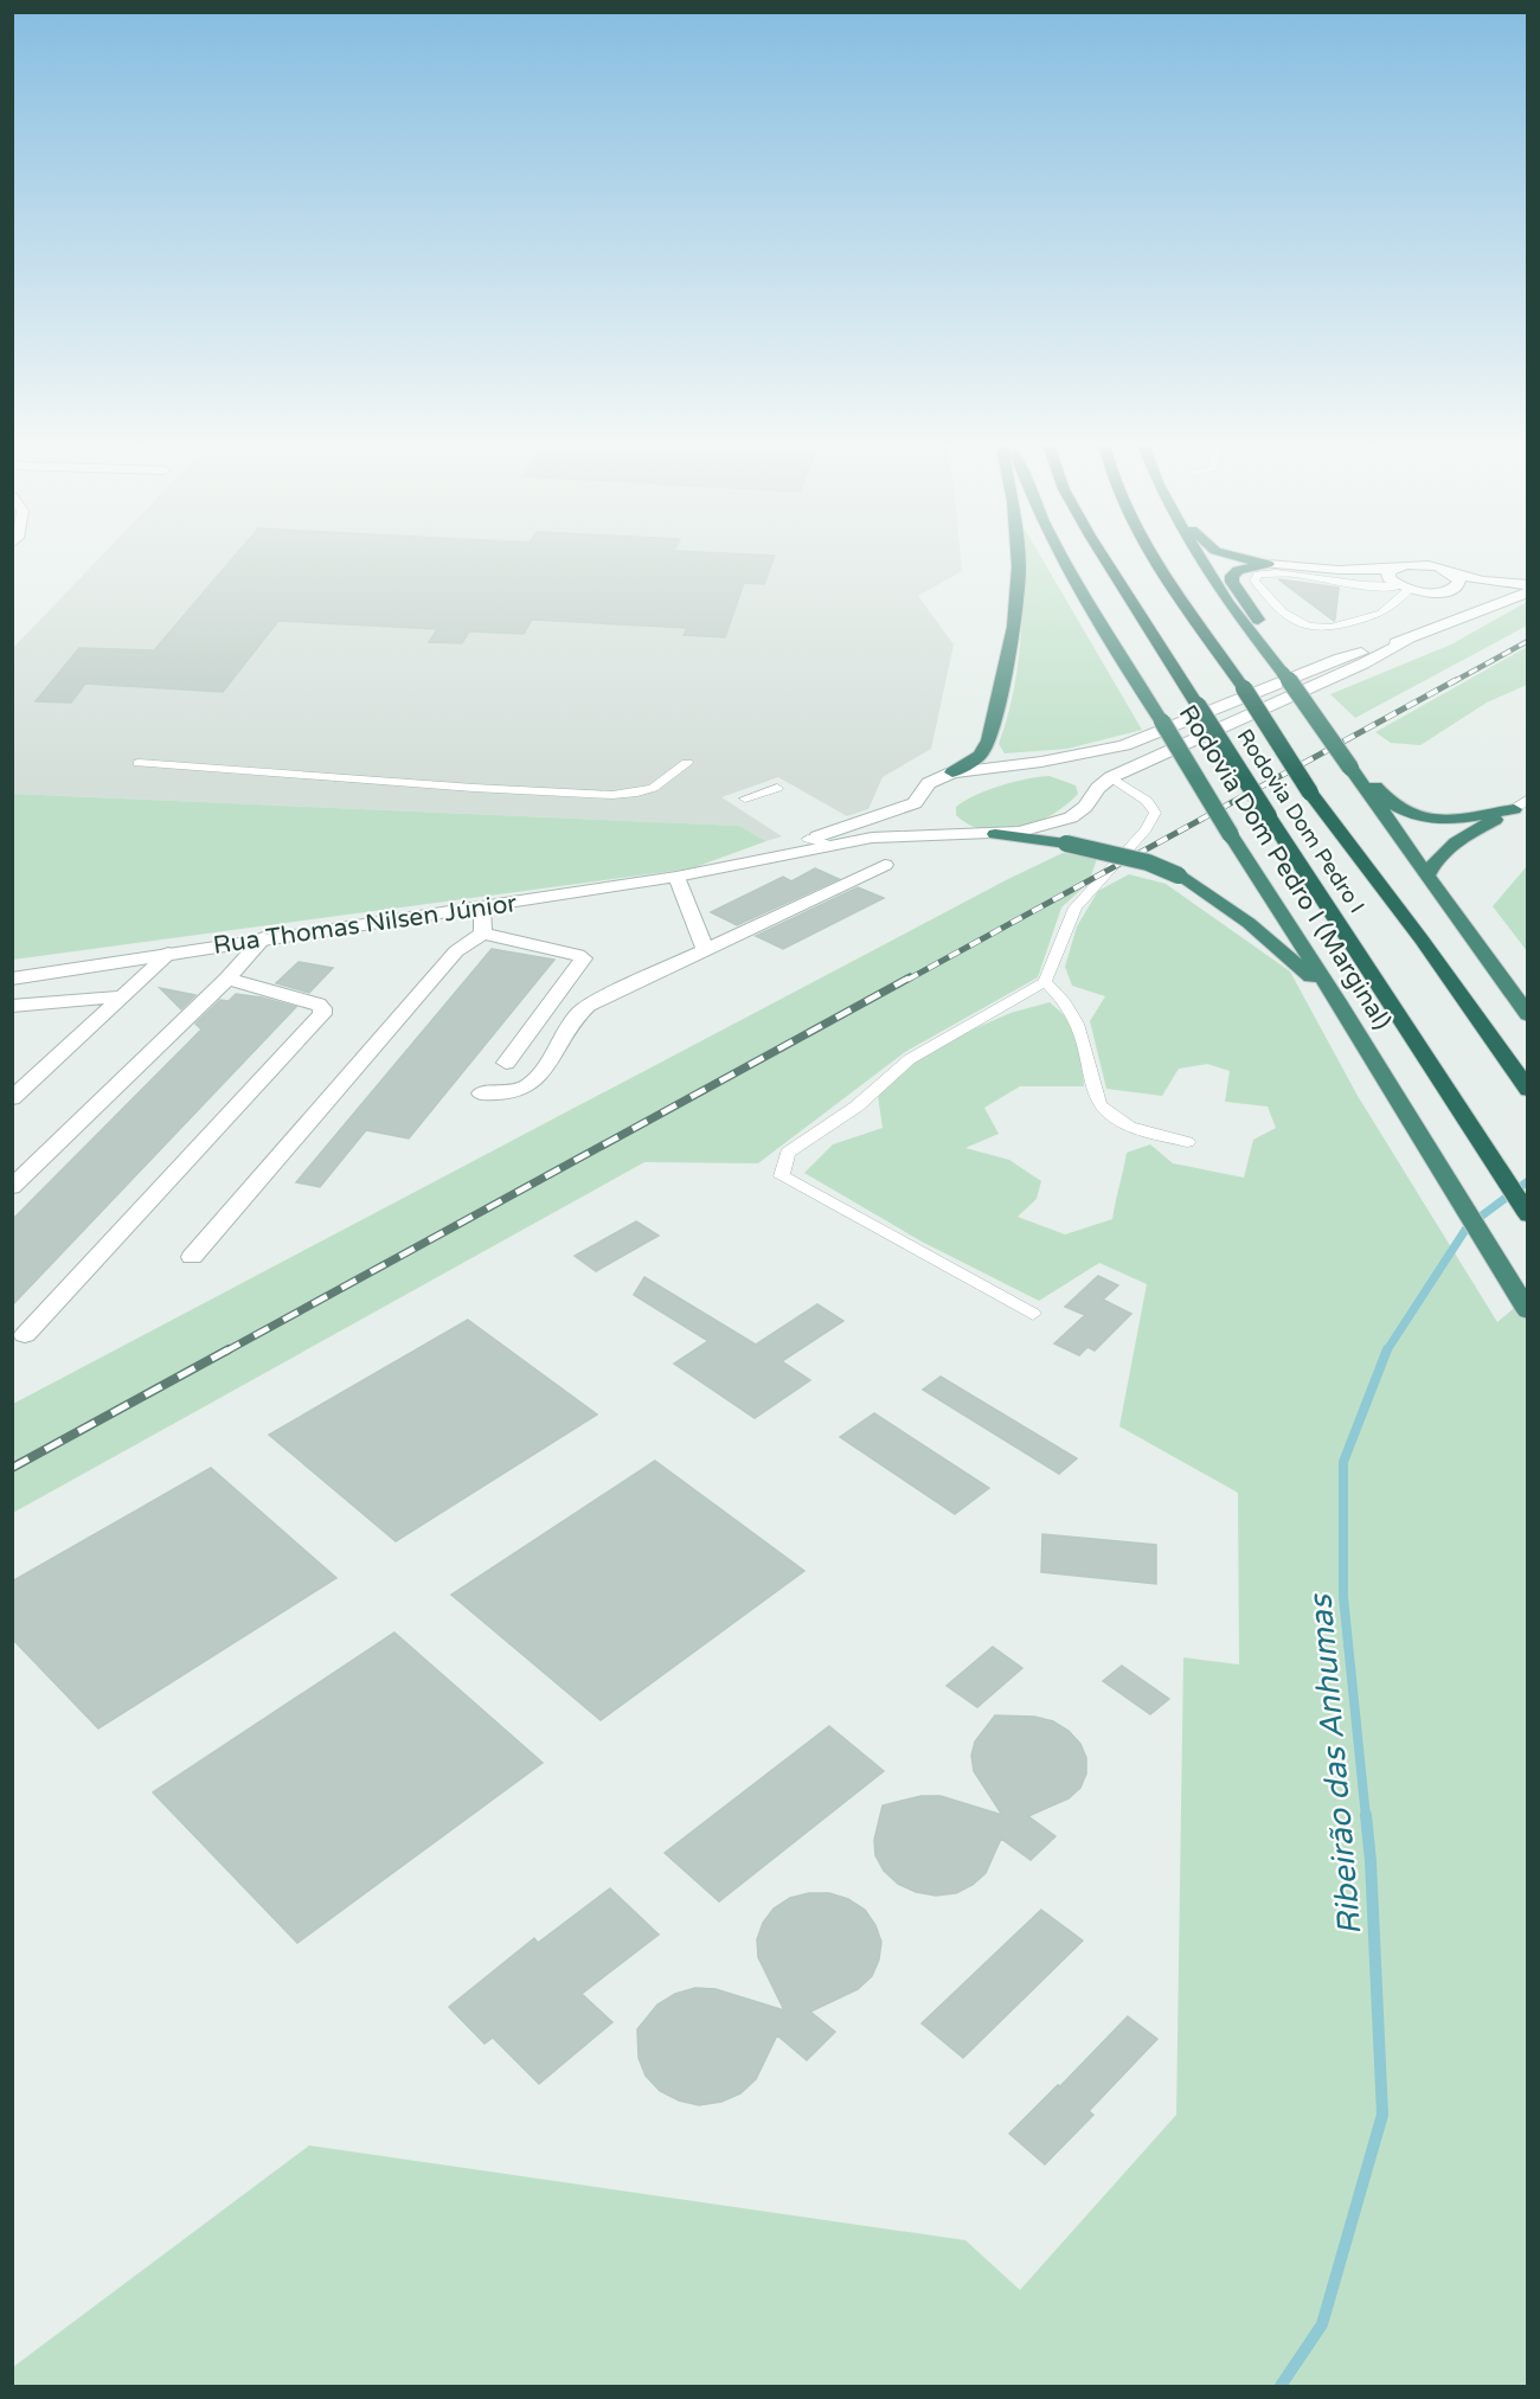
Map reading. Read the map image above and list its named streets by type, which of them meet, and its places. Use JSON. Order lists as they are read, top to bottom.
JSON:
{
  "streets": {
    "highway": ["Rodovia Dom Pedro I", "Rodovia Dom Pedro I (Marginal)"],
    "street": ["Rua Thomas Nilsen Júnior"]
  },
  "water": ["Ribeirão das Anhumas"]
}
